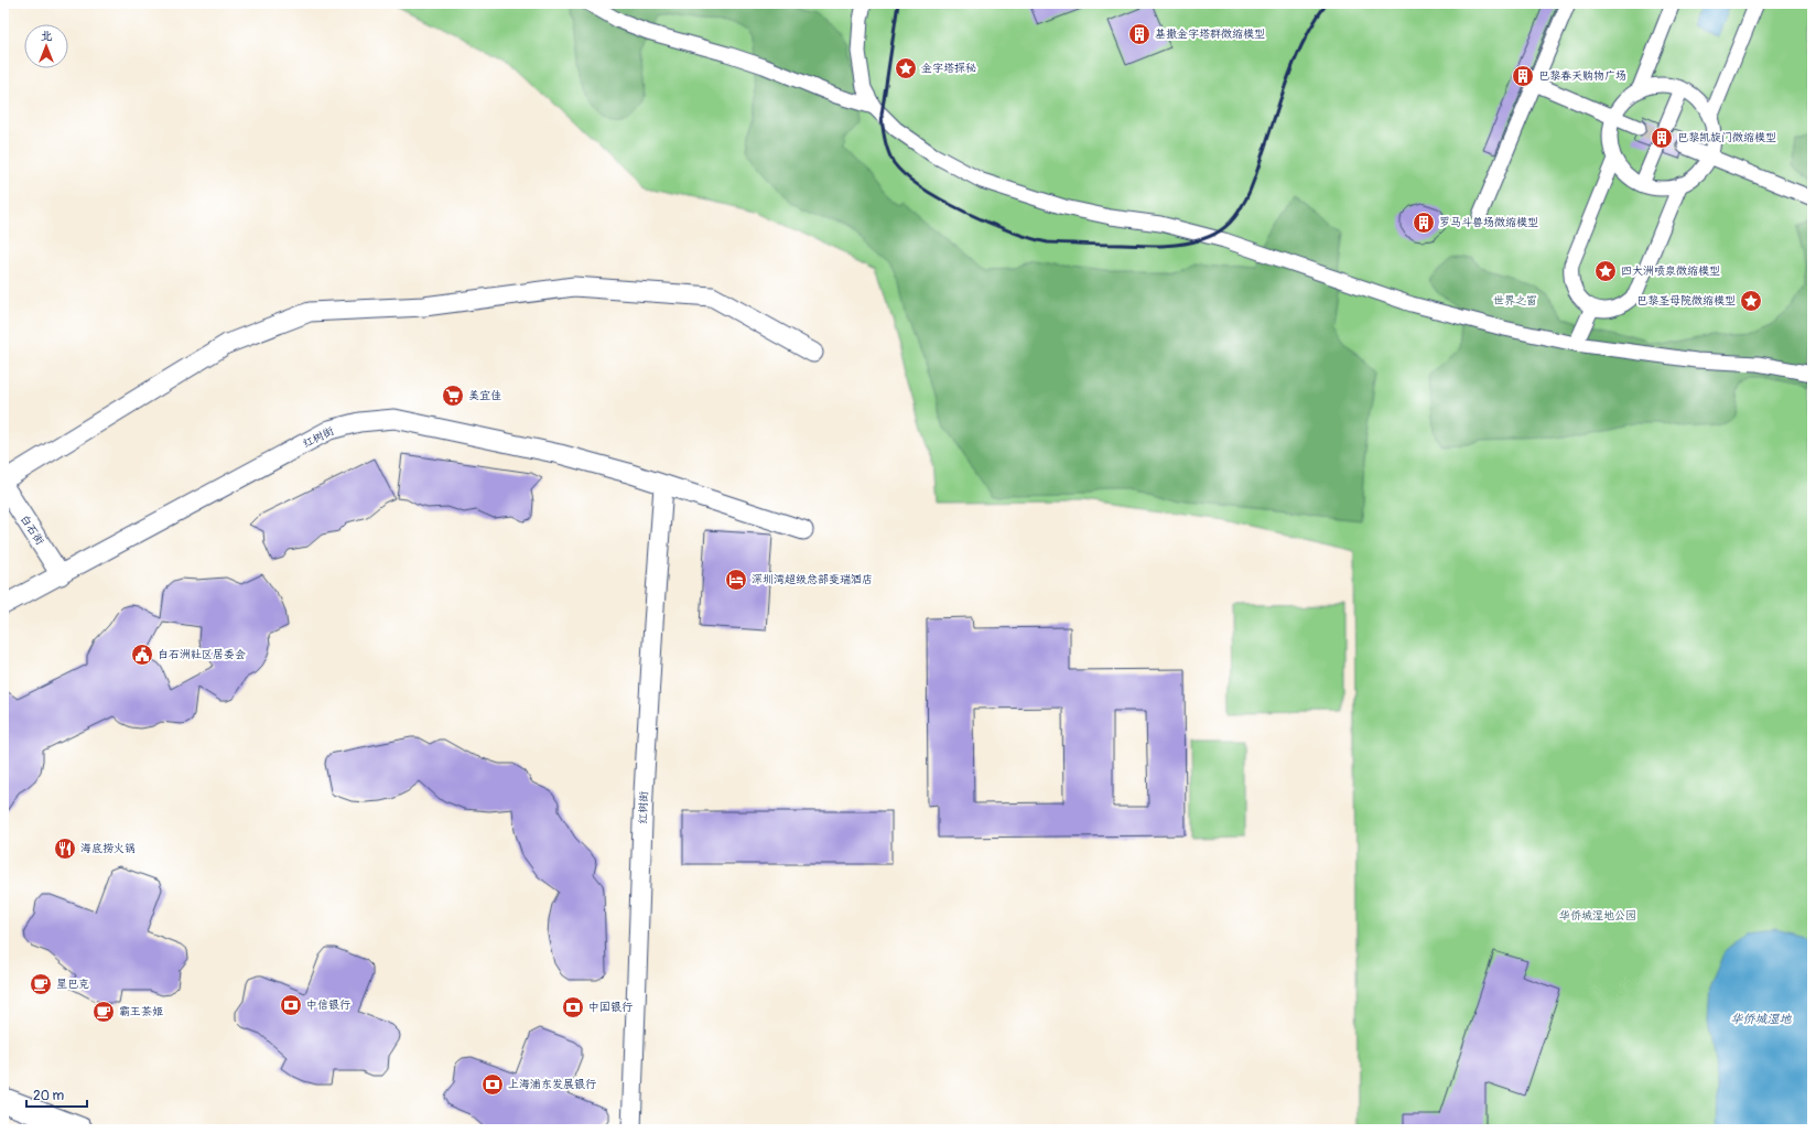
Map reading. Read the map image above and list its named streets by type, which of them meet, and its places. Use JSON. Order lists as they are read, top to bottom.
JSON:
{
  "streets": {
    "street": ["红树街", "白石街"]
  },
  "crossings": [
    ["红树街", "白石街"]
  ],
  "water": ["华侨城湿地"],
  "parks": ["世界之窗", "华侨城湿地公园"],
  "places": {
    "building": [
      "基撒金字塔群微缩模型",
      "巴黎春天购物广场",
      "巴黎凯旋门微缩模型",
      "罗马斗兽场微缩模型"
    ],
    "place": ["金字塔探秘", "四大洲喷泉微缩模型", "巴黎圣母院微缩模型"],
    "supermarket": ["美宜佳"],
    "hotel": ["深圳湾超级总部斐瑞酒店"],
    "public building": ["白石洲社区居委会"],
    "restaurant": ["海底捞火锅"],
    "cafe": ["星巴克", "霸王茶姬"],
    "bank": ["中信银行", "中国银行", "上海浦东发展银行"]
  },
  "scale_bar": "20 m",
  "north": "top"
}
